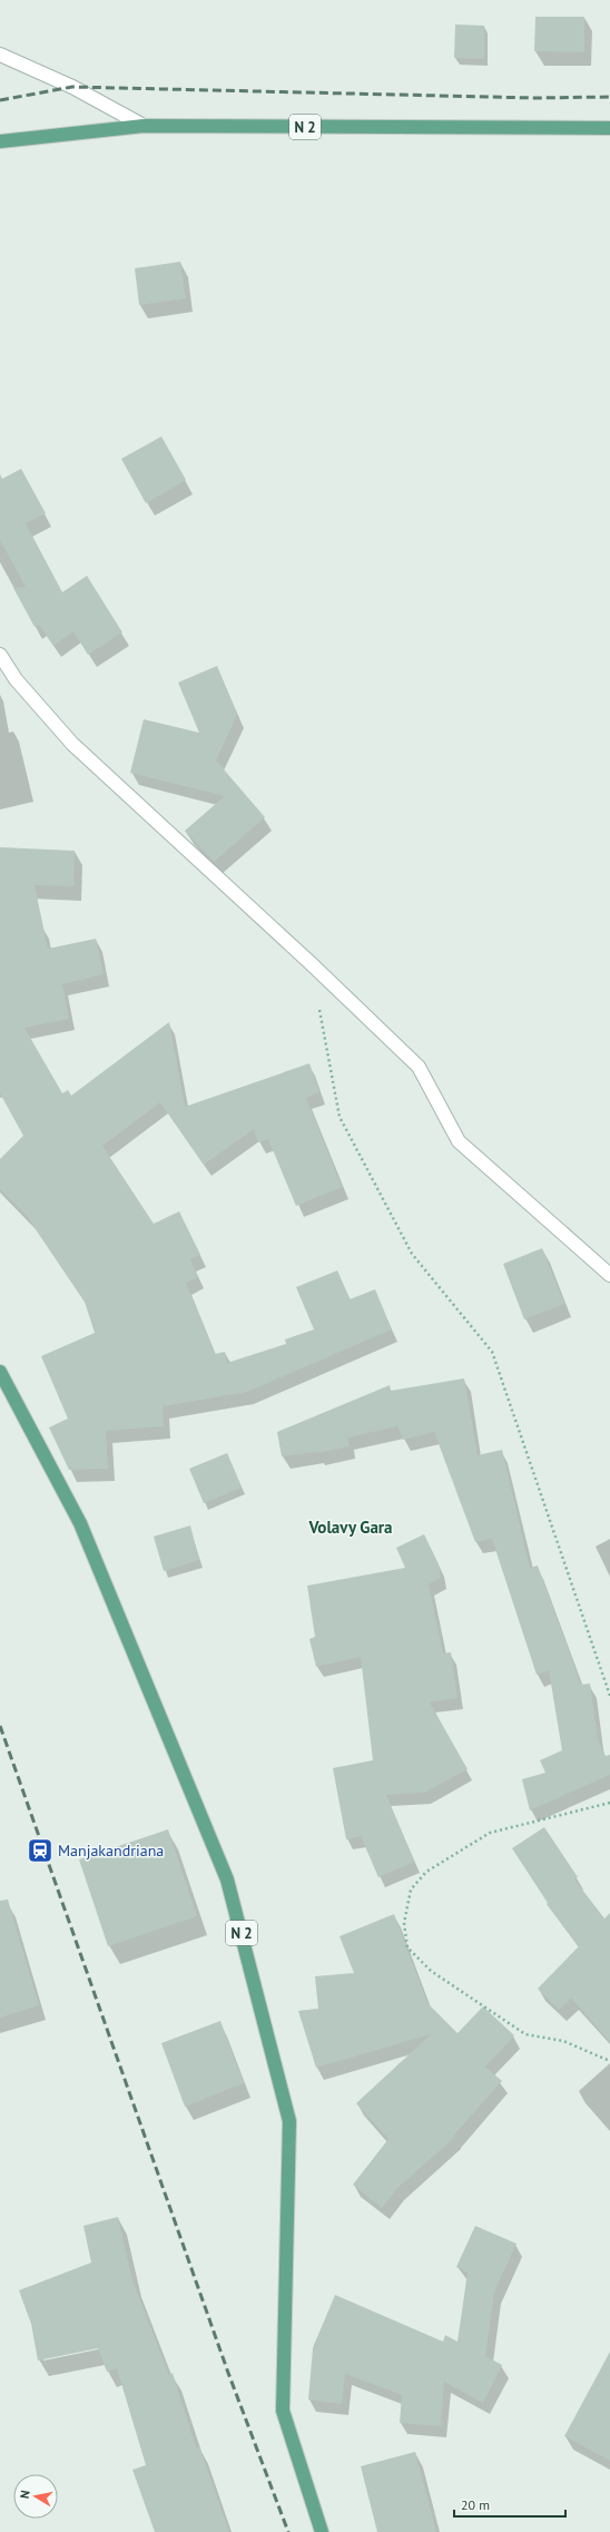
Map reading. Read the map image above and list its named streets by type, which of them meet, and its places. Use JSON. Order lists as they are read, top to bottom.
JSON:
{
  "streets": {
    "main road": ["N 2"]
  },
  "districts": ["Volavy Gara"],
  "places": {
    "station": ["Manjakandriana"]
  },
  "scale_bar": "20 m",
  "north": "left"
}
